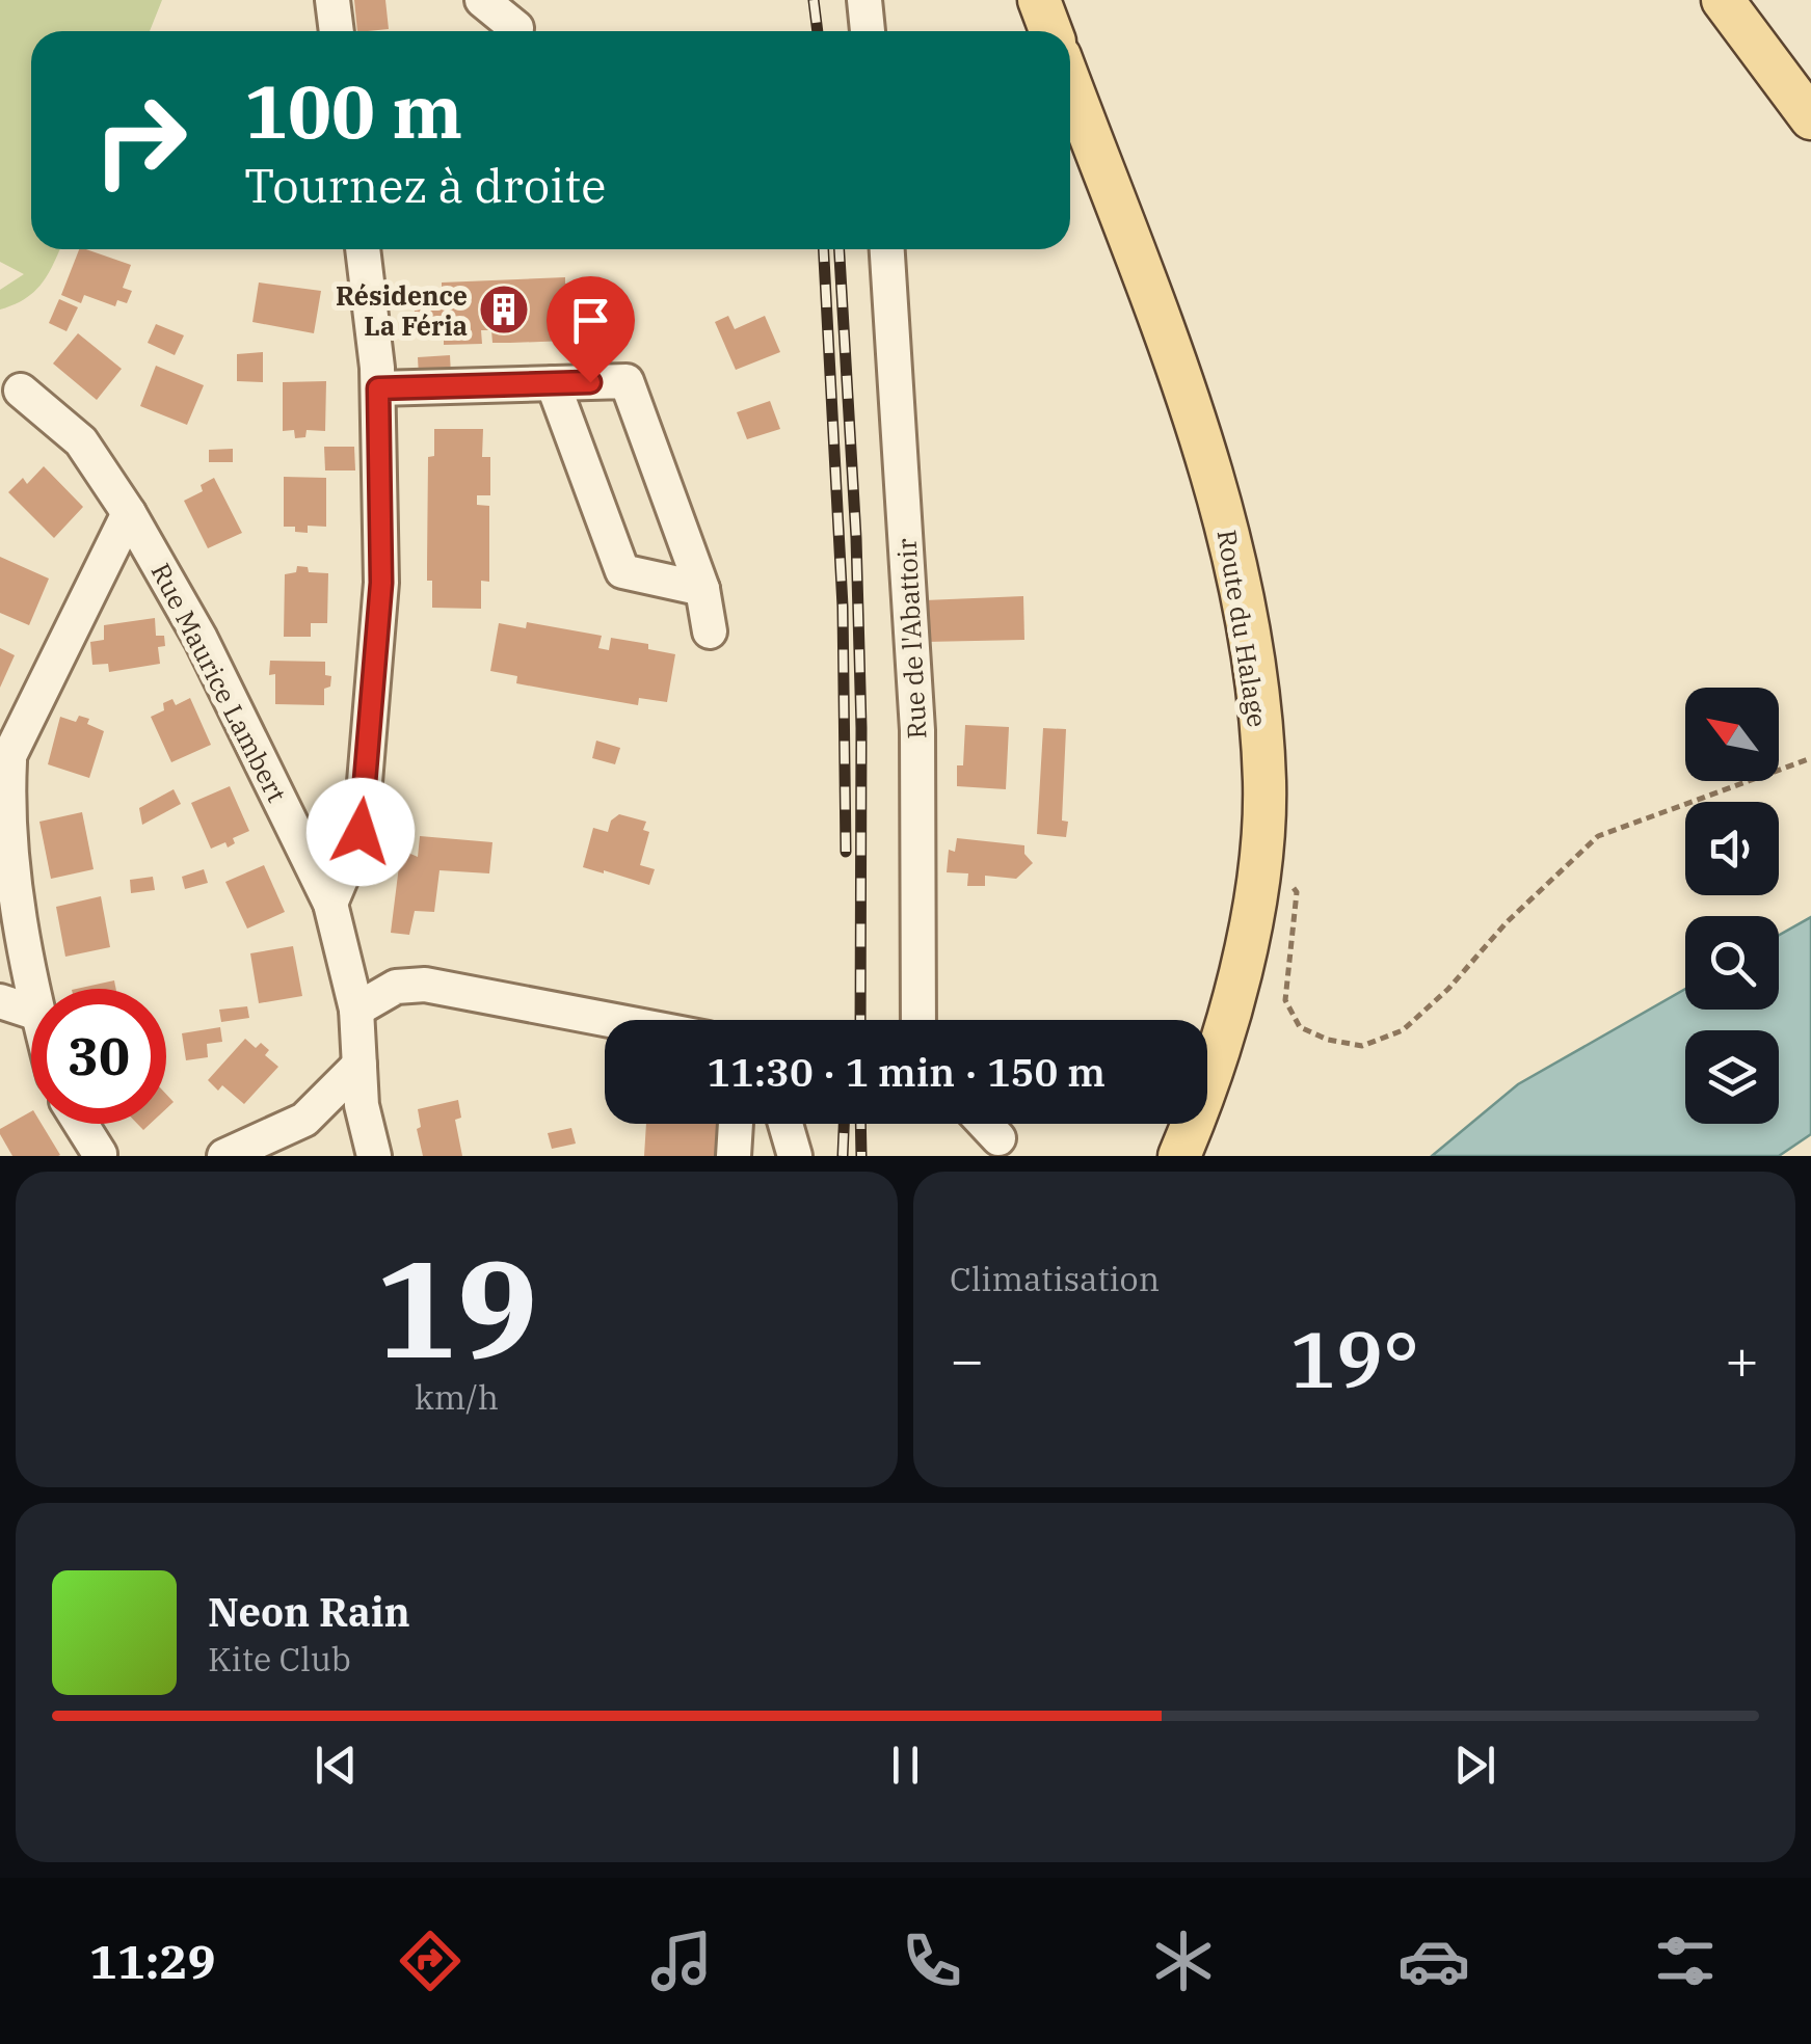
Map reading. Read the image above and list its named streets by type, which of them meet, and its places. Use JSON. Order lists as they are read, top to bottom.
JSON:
{
  "streets": {
    "main road": ["Route du Halage"],
    "street": ["Rue de l'Abattoir", "Rue Maurice Lambert"]
  },
  "places": {
    "building": ["Résidence La Féria"]
  },
  "north": "top left",
  "page": {
    "turn": ["100 m", "Tournez à droite"],
    "limit": "30",
    "trip": "11:30 · 1 min · 150 m",
    "tile": [
      ["19", "km/h"],
      "Climatisation"
    ],
    "heat": ["−", "19°", "+"],
    "song": ["Neon Rain", "Kite Club"],
    "tabs": "11:29"
  }
}
